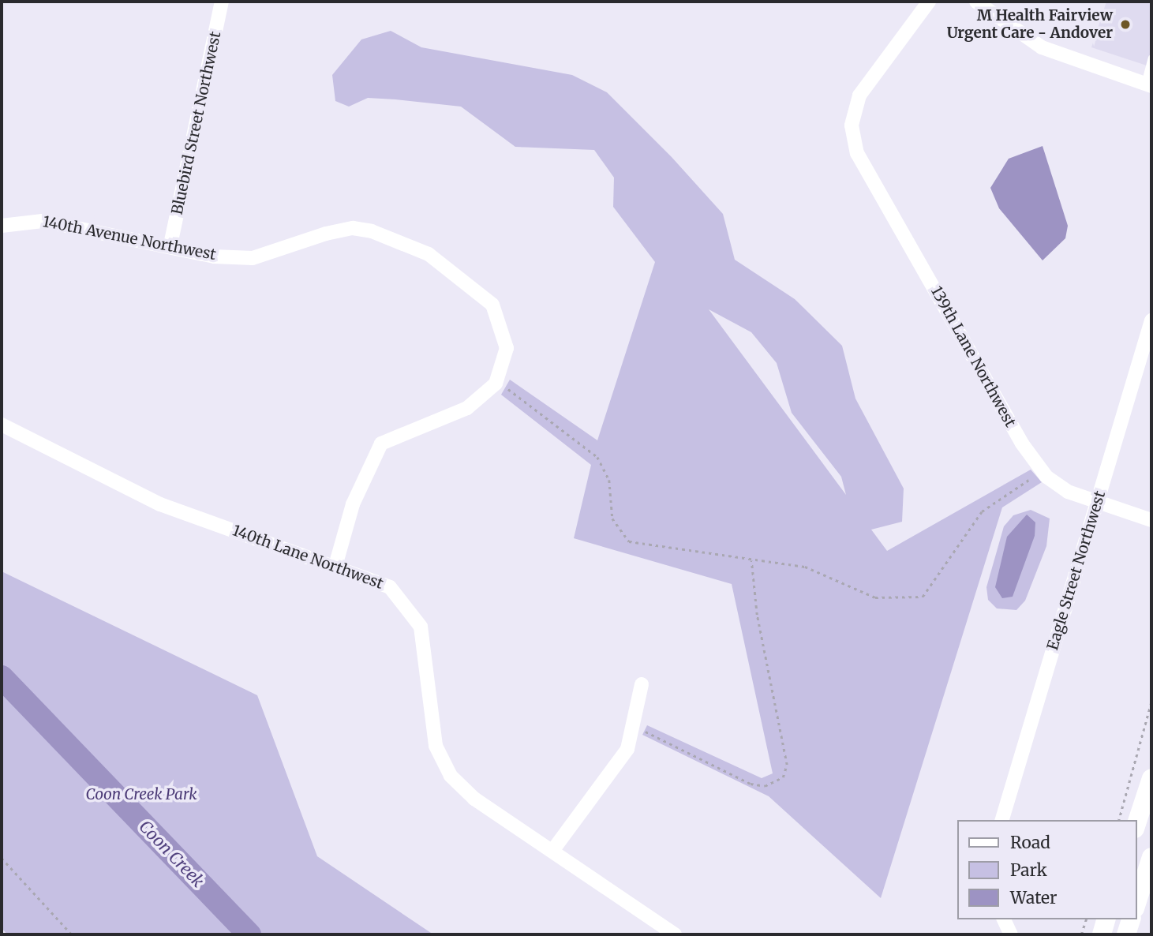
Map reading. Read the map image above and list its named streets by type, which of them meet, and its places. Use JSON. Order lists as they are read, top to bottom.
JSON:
{
  "streets": {
    "street": [
      "Bluebird Street Northwest",
      "140th Avenue Northwest",
      "139th Lane Northwest",
      "140th Lane Northwest",
      "Eagle Street Northwest"
    ]
  },
  "crossings": [
    ["Bluebird Street Northwest", "140th Avenue Northwest"],
    ["139th Lane Northwest", "Eagle Street Northwest"]
  ],
  "water": ["Coon Creek"],
  "parks": ["Coon Creek Park"],
  "places": ["M Health Fairview Urgent Care - Andover"],
  "legend": ["Road", "Park", "Water"]
}
